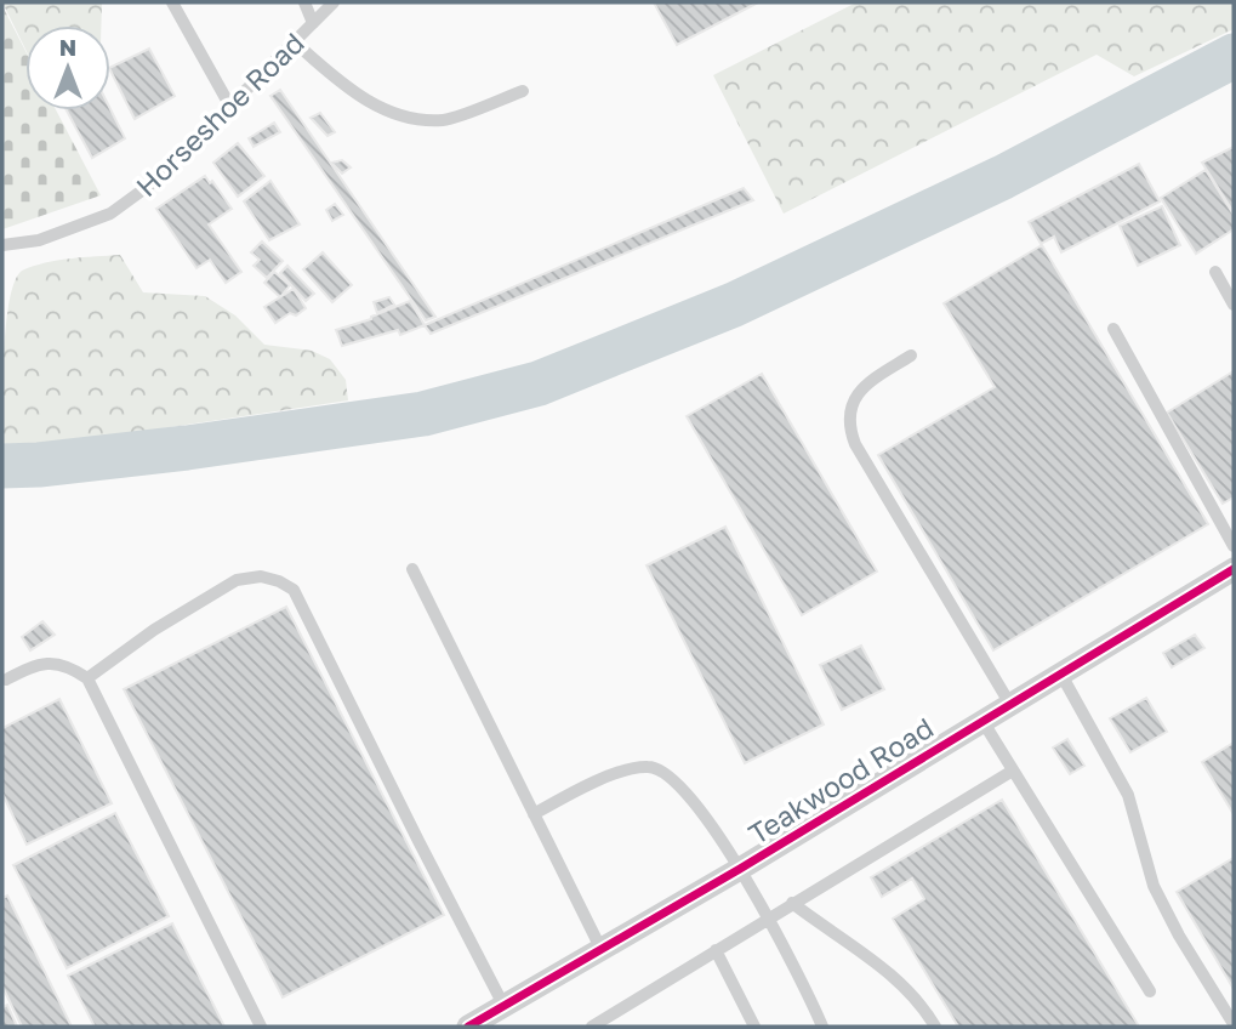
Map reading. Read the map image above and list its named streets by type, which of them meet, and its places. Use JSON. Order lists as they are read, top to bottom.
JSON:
{
  "streets": {
    "street": ["Teakwood Road"],
    "lane": ["Horseshoe Road"]
  },
  "north": "top"
}
